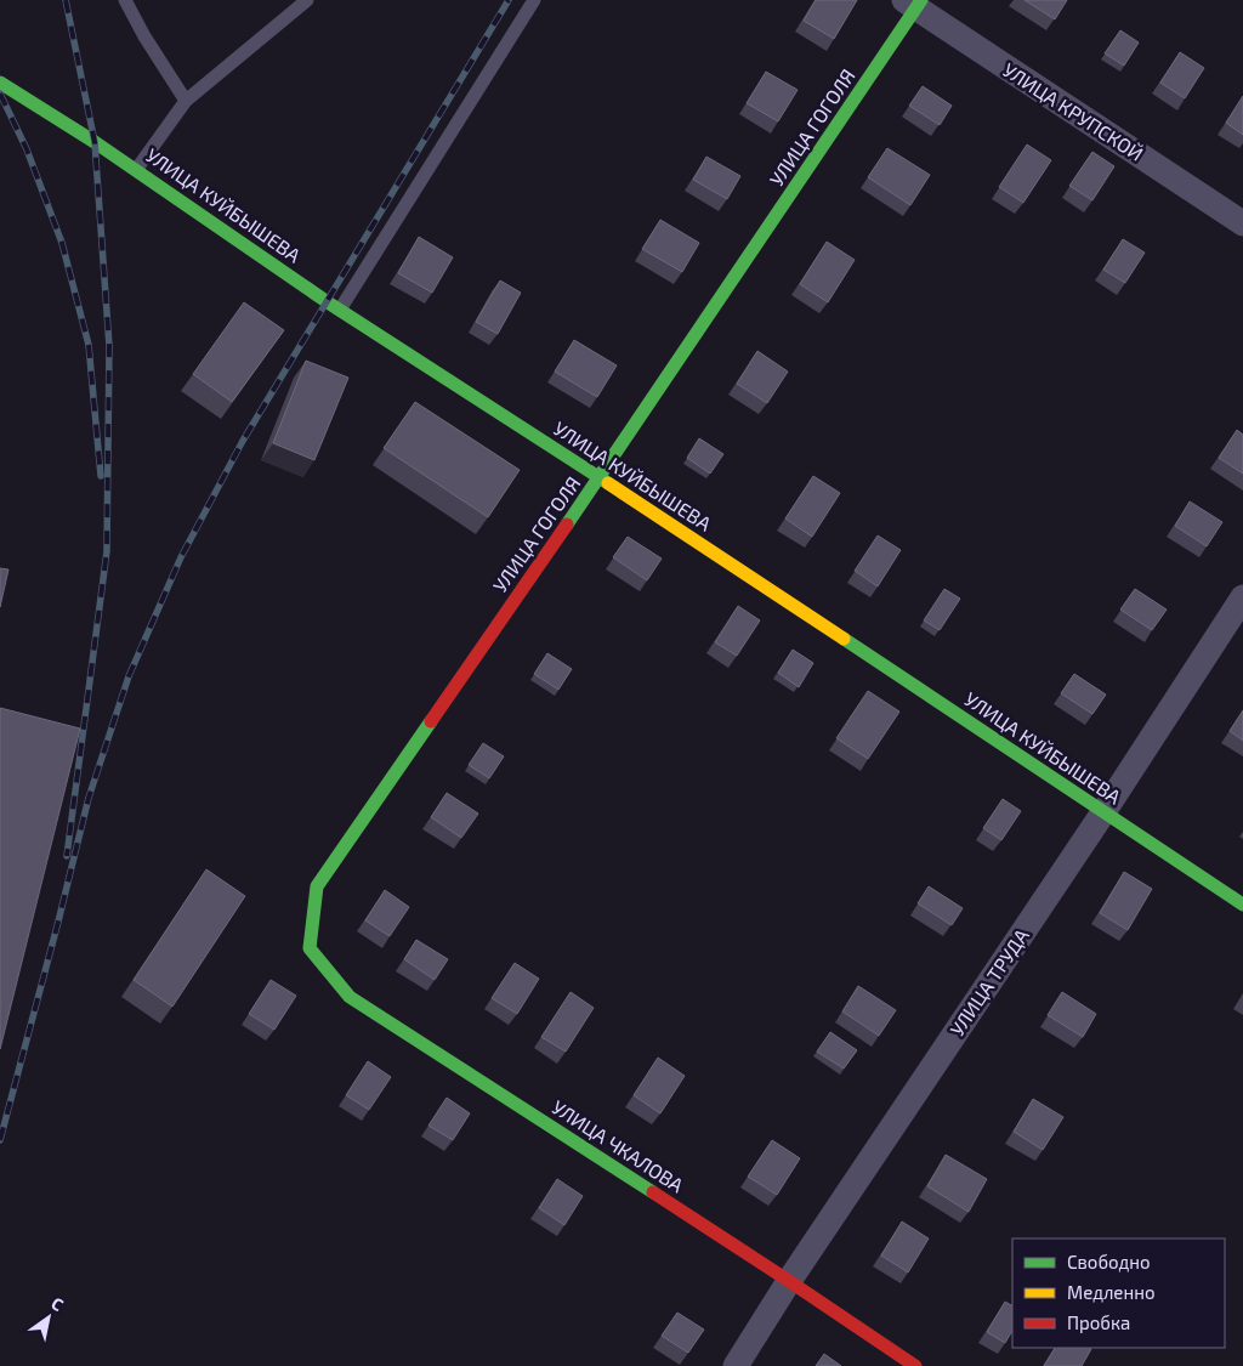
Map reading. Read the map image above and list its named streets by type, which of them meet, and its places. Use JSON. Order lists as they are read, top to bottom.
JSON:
{
  "streets": {
    "street": [
      "УЛИЦА КРУПСКОЙ",
      "УЛИЦА ГОГОЛЯ",
      "УЛИЦА КУЙБЫШЕВА",
      "УЛИЦА ТРУДА",
      "УЛИЦА ЧКАЛОВА"
    ]
  },
  "crossings": [
    ["УЛИЦА КРУПСКОЙ", "УЛИЦА ГОГОЛЯ"],
    ["УЛИЦА ГОГОЛЯ", "УЛИЦА КУЙБЫШЕВА"],
    ["УЛИЦА ГОГОЛЯ", "УЛИЦА ЧКАЛОВА"],
    ["УЛИЦА КУЙБЫШЕВА", "УЛИЦА ТРУДА"],
    ["УЛИЦА ТРУДА", "УЛИЦА ЧКАЛОВА"]
  ],
  "legend": ["Свободно", "Медленно", "Пробка"],
  "north": "top right"
}
